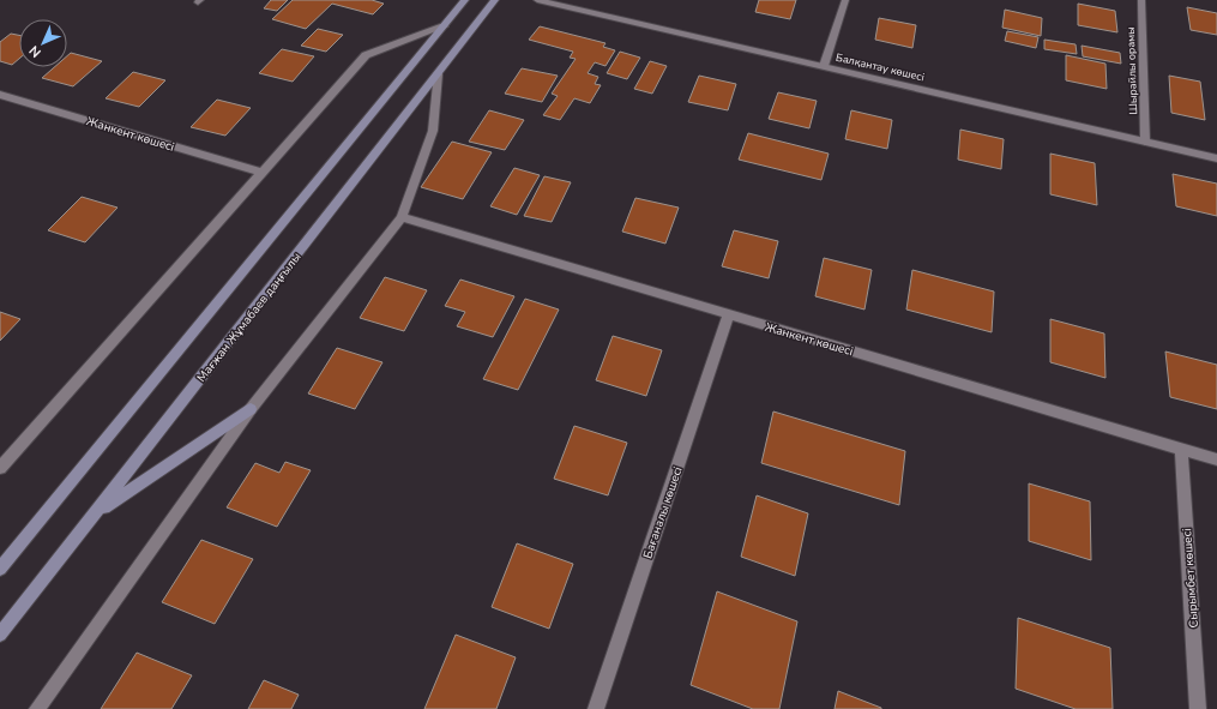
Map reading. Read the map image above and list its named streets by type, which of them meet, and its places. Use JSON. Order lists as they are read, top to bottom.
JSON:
{
  "streets": {
    "main road": ["Мағжан Жұмабаев даңғылы"],
    "street": [
      "Балқантау көшесі",
      "Шырайлы орамы",
      "Жанкент көшесі",
      "Бағаналы көшесі",
      "Сырымбет көшесі"
    ]
  },
  "crossings": [
    ["Балқантау көшесі", "Шырайлы орамы"],
    ["Жанкент көшесі", "Бағаналы көшесі"],
    ["Жанкент көшесі", "Сырымбет көшесі"]
  ],
  "north": "bottom left"
}
